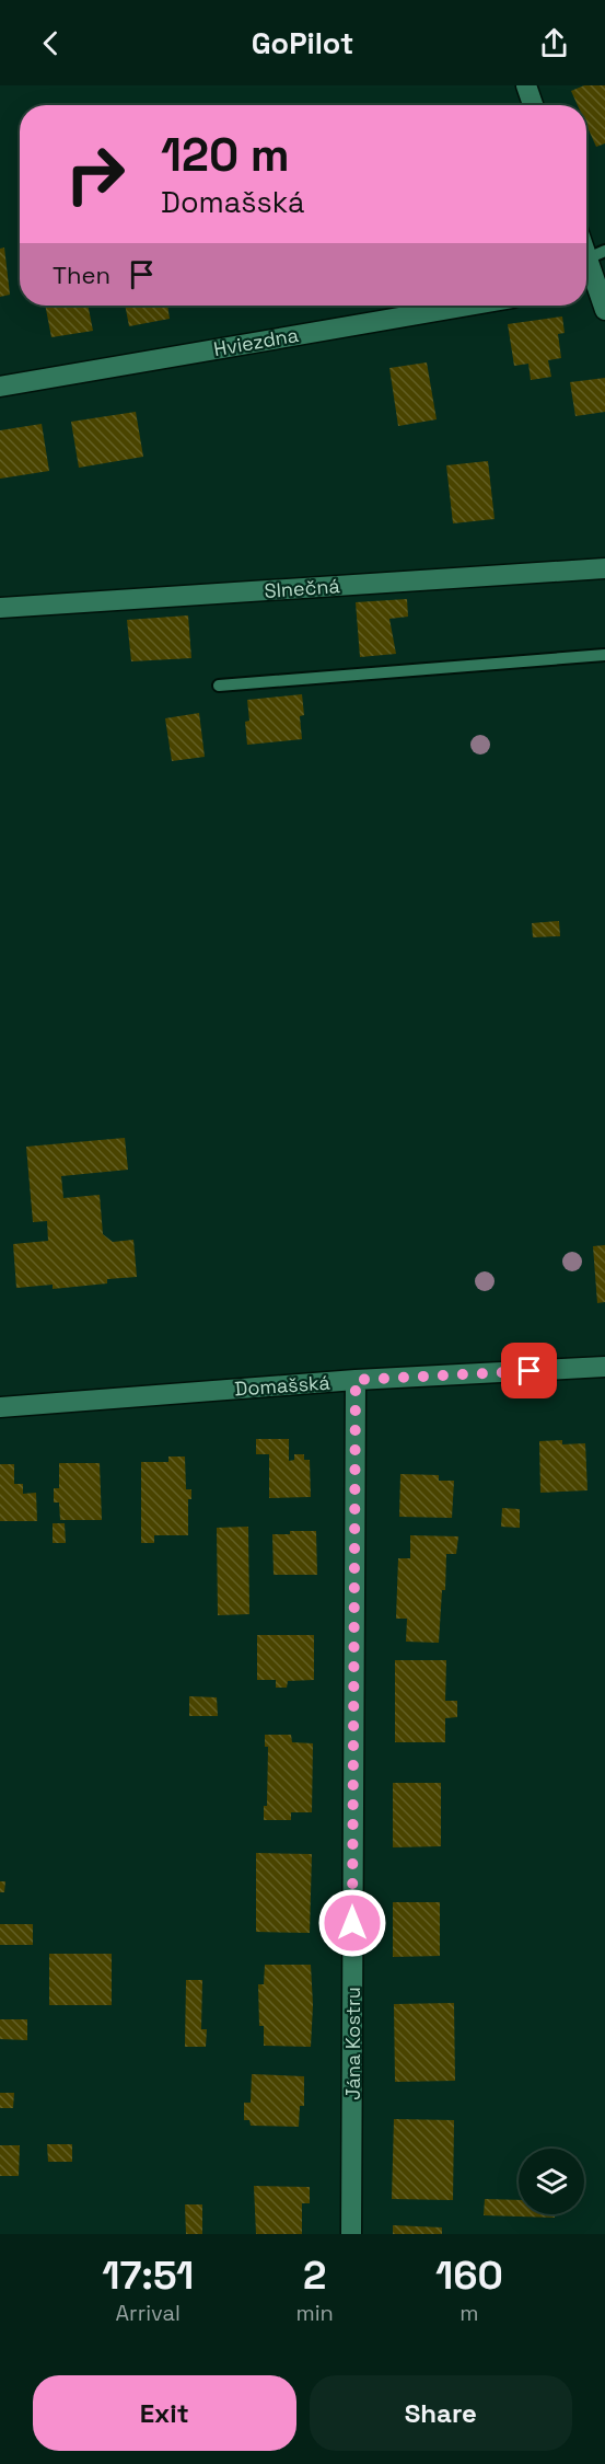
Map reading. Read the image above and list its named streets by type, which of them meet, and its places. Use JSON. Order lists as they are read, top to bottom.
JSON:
{
  "streets": {
    "street": [
      "Hviezdna",
      "Slnečná",
      "Domašská",
      "Jána Kostru"
    ]
  },
  "crossings": [
    ["Domašská", "Jána Kostru"]
  ],
  "page": {
    "header": "GoPilot",
    "turn": ["120 m", "Domašská"],
    "then": "Then",
    "eta": [
      "17:51",
      "Arrival",
      "2",
      "min",
      "160",
      "m"
    ],
    "buttons": ["Exit", "Share"]
  }
}
